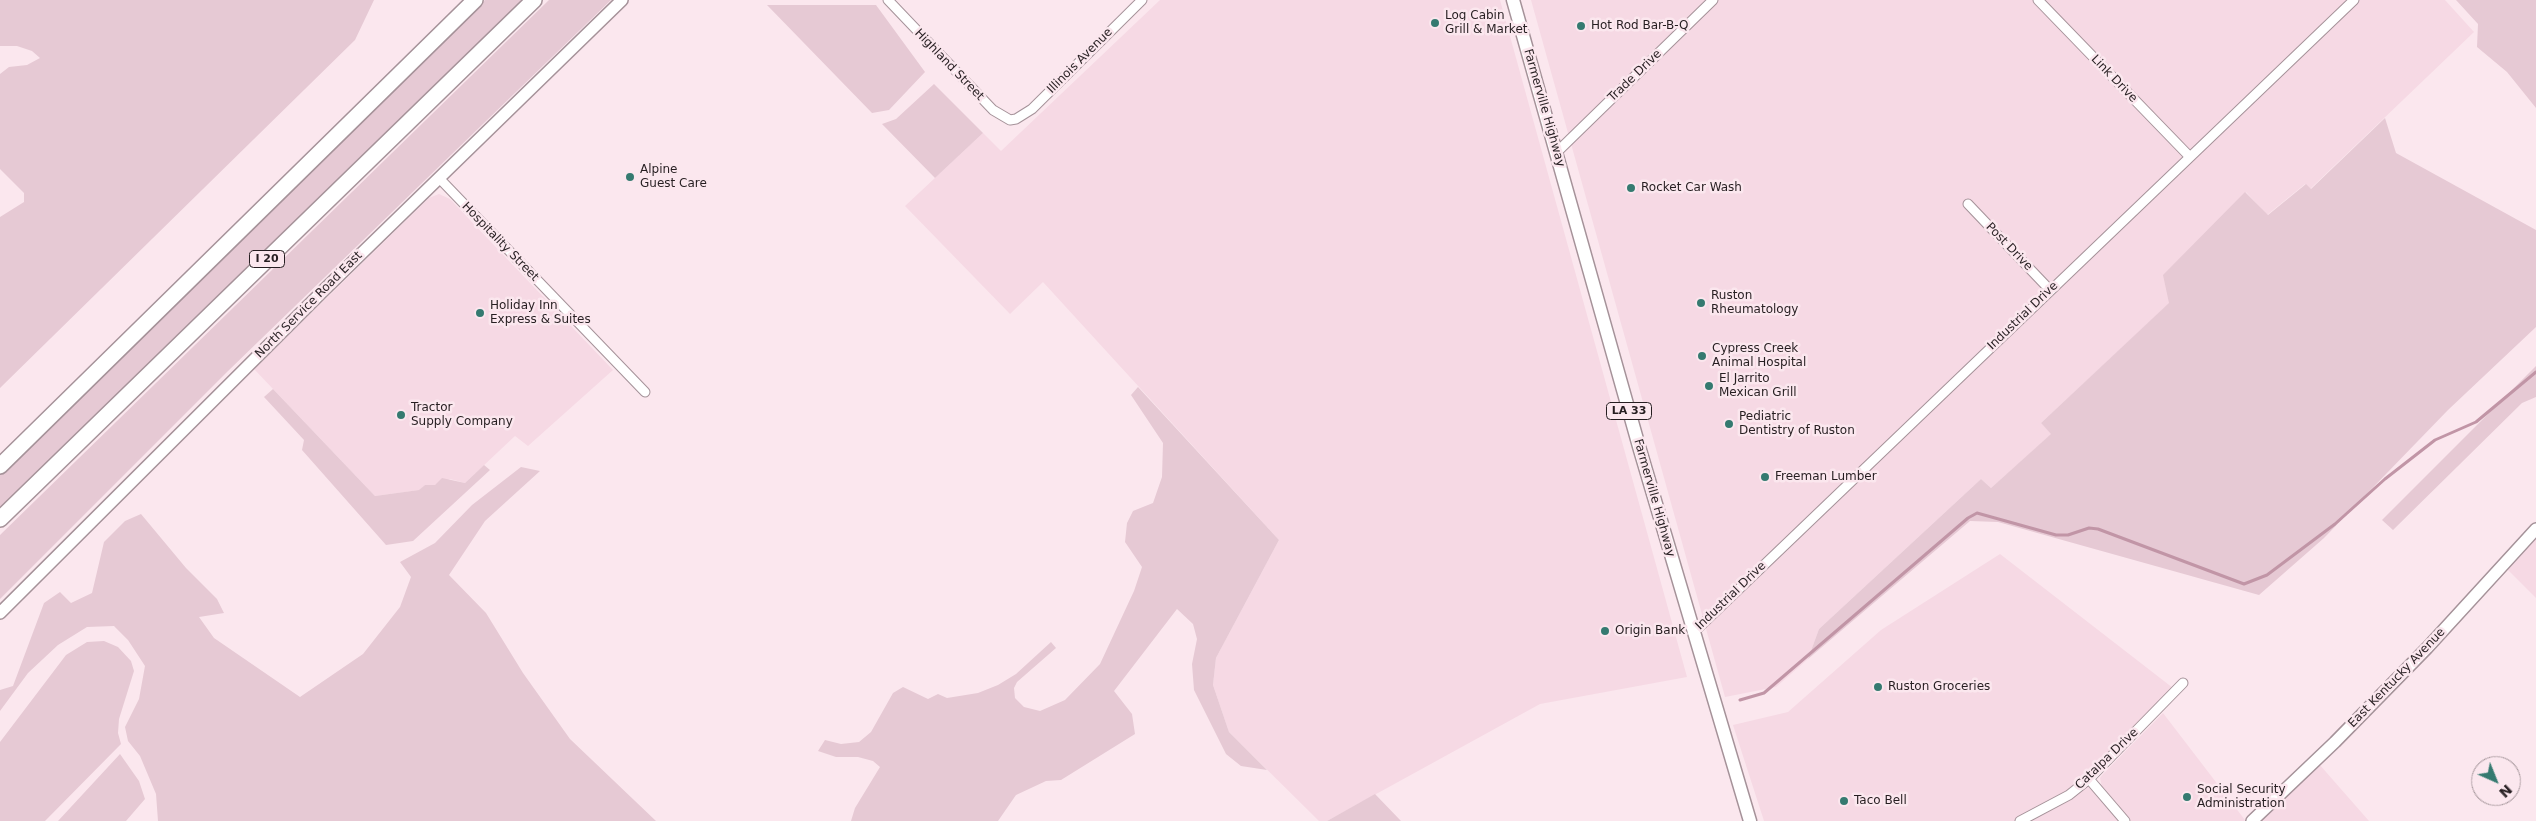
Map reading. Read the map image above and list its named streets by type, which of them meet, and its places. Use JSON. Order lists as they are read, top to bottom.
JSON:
{
  "streets": {
    "highway": ["I 20"],
    "main road": ["Farmerville Highway", "LA 33"],
    "street": [
      "Illinois Avenue",
      "Highland Street",
      "Trade Drive",
      "Link Drive",
      "Hospitality Street",
      "Post Drive",
      "North Service Road East",
      "Industrial Drive",
      "East Kentucky Avenue",
      "Catalpa Drive"
    ]
  },
  "crossings": [
    ["Illinois Avenue", "Highland Street"],
    ["Trade Drive", "Farmerville Highway"],
    ["Link Drive", "Industrial Drive"],
    ["Farmerville Highway", "Industrial Drive"],
    ["Hospitality Street", "North Service Road East"],
    ["Post Drive", "Industrial Drive"]
  ],
  "places": [
    "Log Cabin Grill & Market",
    "Hot Rod Bar-B-Q",
    "Alpine Guest Care",
    "Rocket Car Wash",
    "Ruston Rheumatology",
    "Holiday Inn Express & Suites",
    "Cypress Creek Animal Hospital",
    "El Jarrito Mexican Grill",
    "Tractor Supply Company",
    "Pediatric Dentistry of Ruston",
    "Freeman Lumber",
    "Origin Bank",
    "Ruston Groceries",
    "Social Security Administration",
    "Taco Bell"
  ],
  "north": "bottom right"
}
